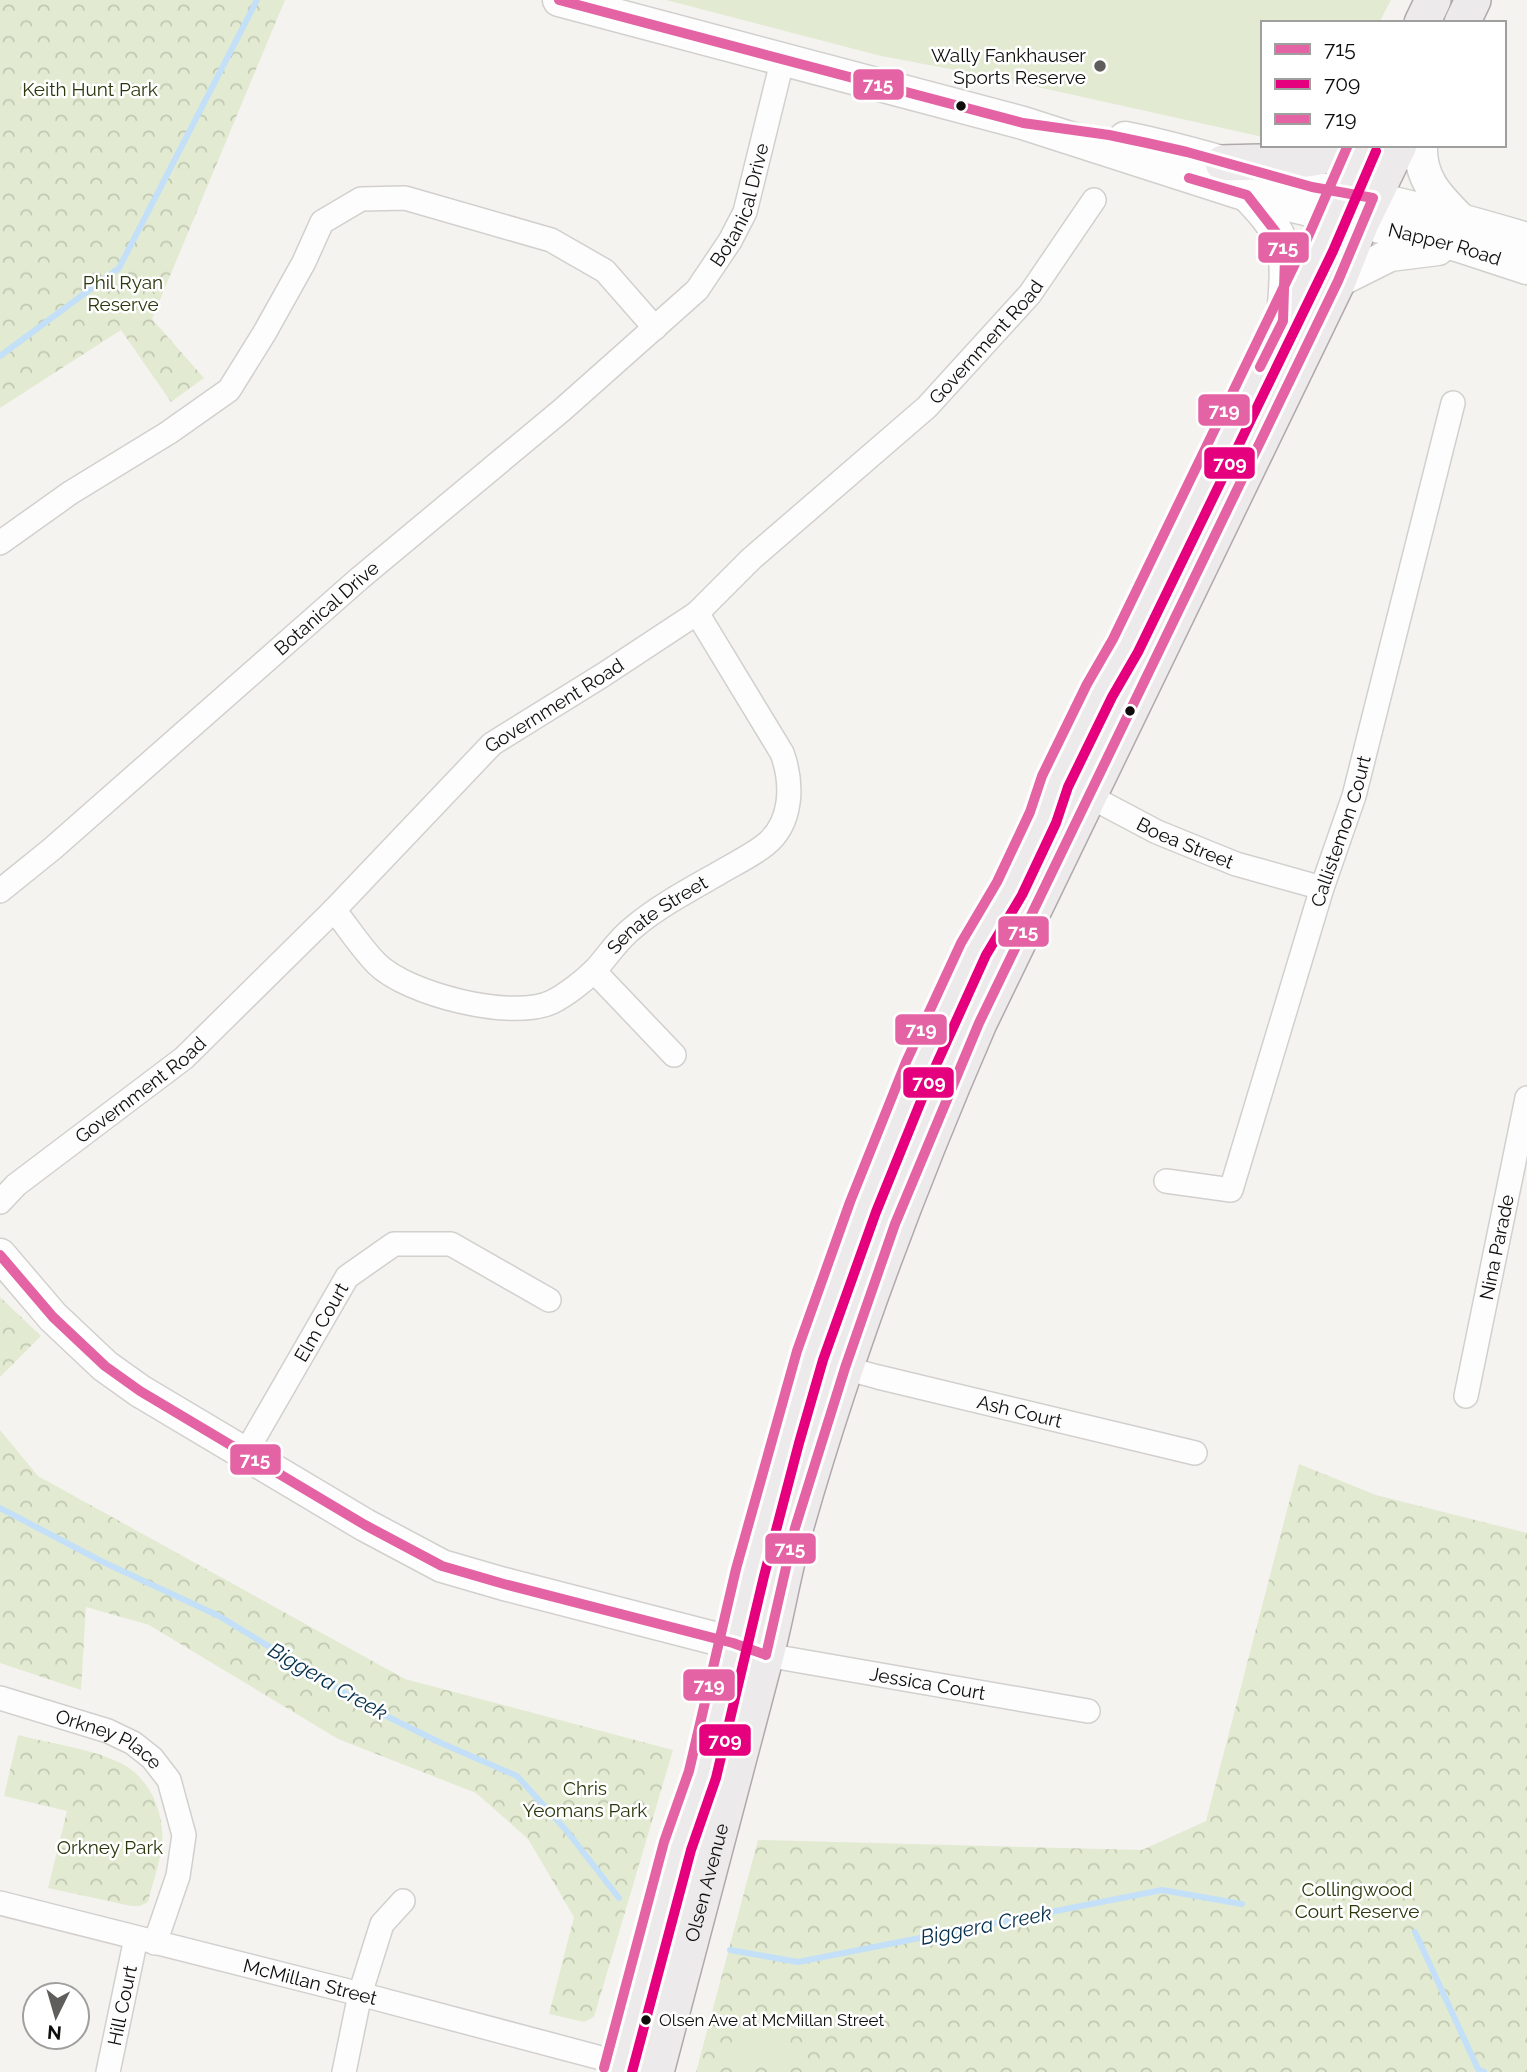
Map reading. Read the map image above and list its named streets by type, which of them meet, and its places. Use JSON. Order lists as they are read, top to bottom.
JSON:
{
  "streets": {
    "main road": ["Napper Road", "Olsen Avenue"],
    "street": [
      "Botanical Drive",
      "Government Road",
      "Callistemon Court",
      "Boea Street",
      "Senate Street",
      "Nina Parade",
      "Elm Court",
      "Ash Court",
      "Jessica Court",
      "Orkney Place",
      "McMillan Street",
      "Hill Court"
    ]
  },
  "crossings": [
    ["Napper Road", "Olsen Avenue"],
    ["Government Road", "Senate Street"],
    ["Callistemon Court", "Boea Street"],
    ["Boea Street", "Olsen Avenue"],
    ["Ash Court", "Olsen Avenue"],
    ["Jessica Court", "Olsen Avenue"],
    ["Orkney Place", "McMillan Street"],
    ["Orkney Place", "Hill Court"],
    ["Olsen Avenue", "McMillan Street"],
    ["McMillan Street", "Hill Court"]
  ],
  "water": ["Biggera Creek"],
  "parks": [
    "Keith Hunt Park",
    "Phil Ryan Reserve",
    "Chris Yeomans Park",
    "Orkney Park",
    "Collingwood Court Reserve"
  ],
  "places": ["Wally Fankhauser Sports Reserve", "Olsen Ave at McMillan Street"],
  "lines": ["transit line 715", "transit line 719", "transit line 709"],
  "legend": ["715", "709", "719"],
  "north": "bottom"
}
